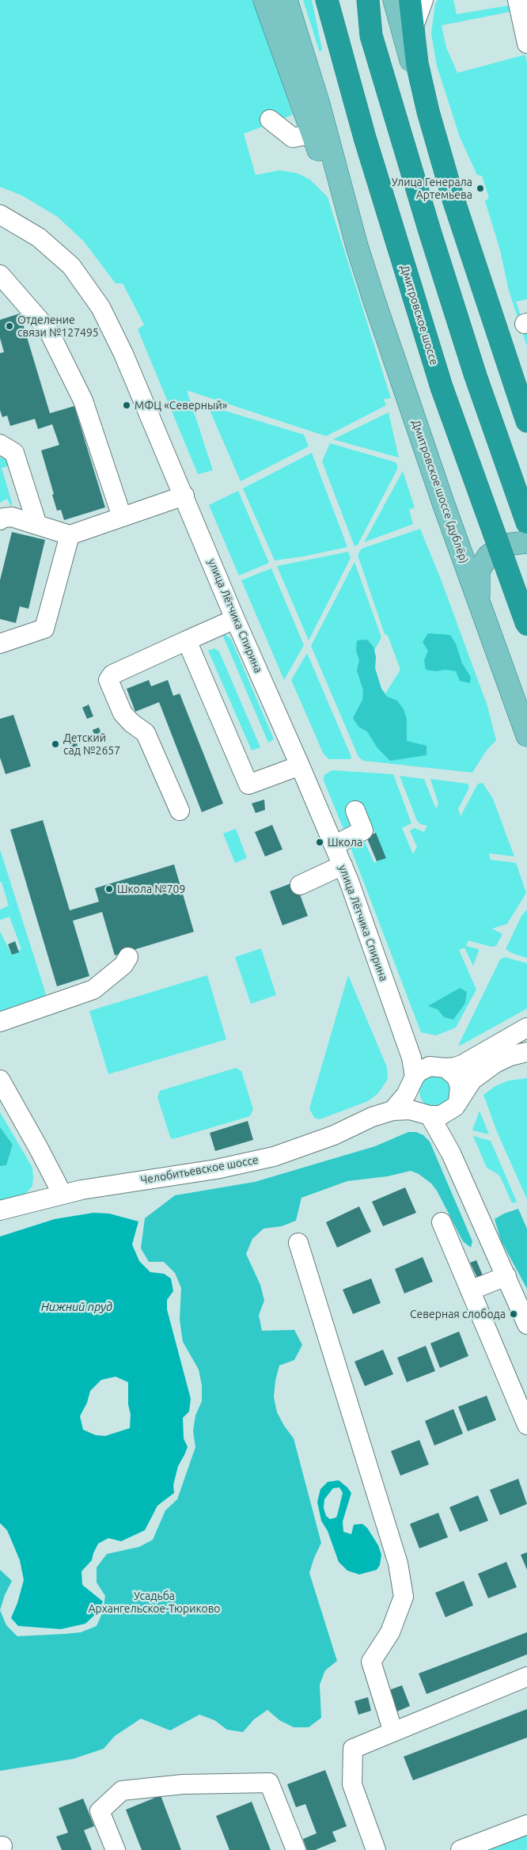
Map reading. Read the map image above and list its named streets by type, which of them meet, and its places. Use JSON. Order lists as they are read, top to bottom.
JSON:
{
  "streets": {
    "highway": ["Дмитровское шоссе"],
    "main road": ["Дмитровское шоссе (дублёр)"],
    "street": ["улица Лётчика Спирина", "Челобитьевское шоссе"]
  },
  "crossings": [
    ["улица Лётчика Спирина", "Челобитьевское шоссе"]
  ],
  "water": ["Нижний пруд"],
  "parks": ["Усадьба Архангельское-Тюриково"],
  "places": [
    "Улица Генерала Артемьева",
    "Отделение связи №127495",
    "МФЦ «Северный»",
    "Детский сад №2657",
    "Школа",
    "Школа №709",
    "Северная слобода"
  ]
}
